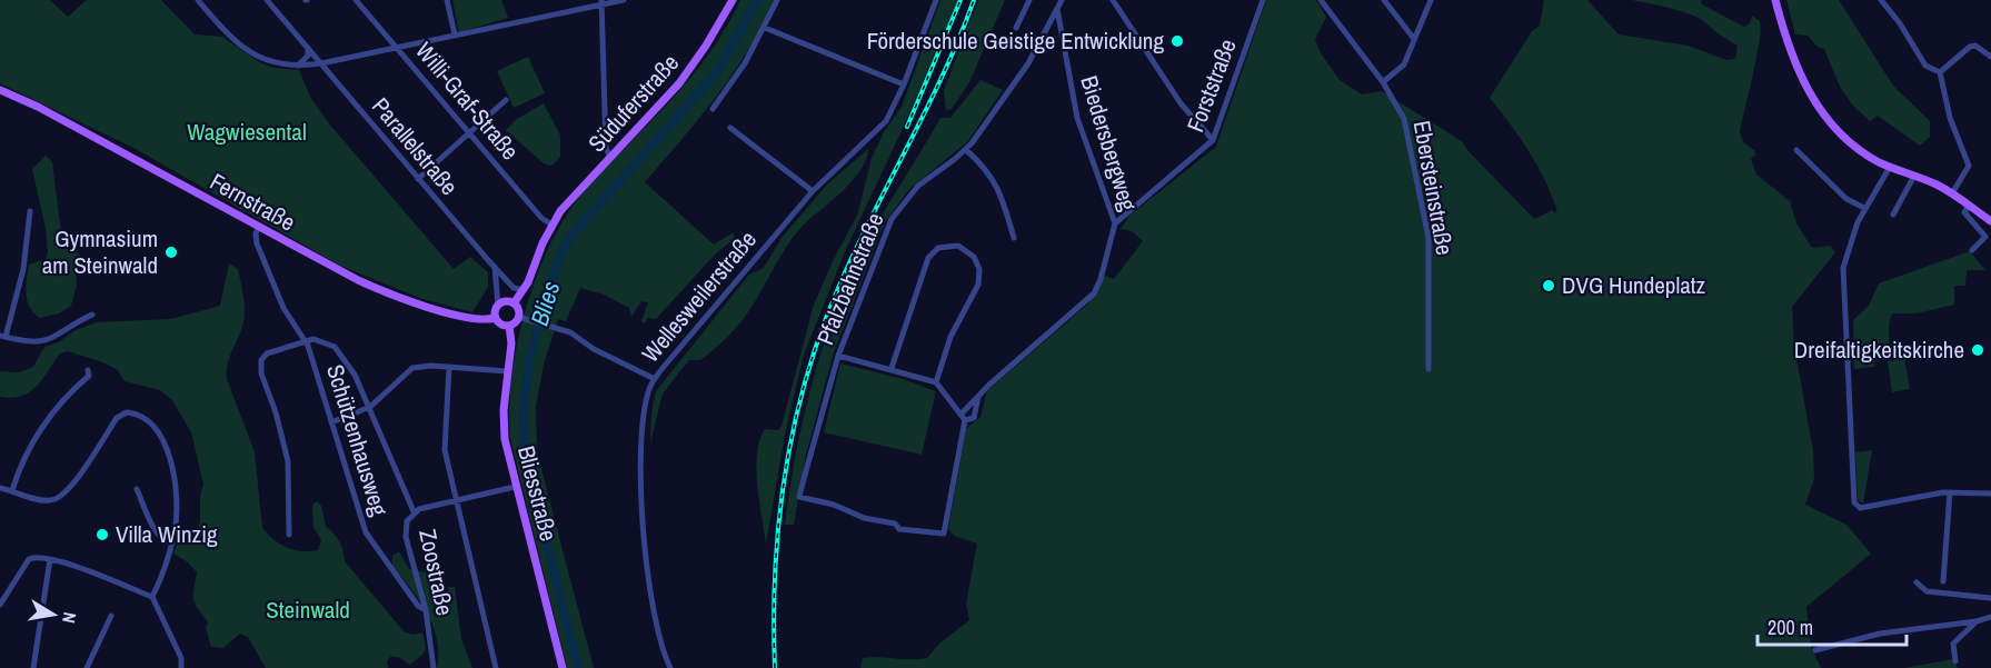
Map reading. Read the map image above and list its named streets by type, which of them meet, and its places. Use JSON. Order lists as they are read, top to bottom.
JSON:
{
  "streets": {
    "main road": ["Süduferstraße", "Fernstraße", "Bliesstraße"],
    "street": [
      "Forststraße",
      "Willi-Graf-Straße",
      "Biedersbergweg",
      "Parallelstraße",
      "Ebersteinstraße",
      "Pfalzbahnstraße",
      "Wellesweilerstraße",
      "Schützenhausweg",
      "Zoostraße"
    ]
  },
  "crossings": [
    ["Forststraße", "Biedersbergweg"],
    ["Willi-Graf-Straße", "Süduferstraße"],
    ["Biedersbergweg", "Pfalzbahnstraße"],
    ["Fernstraße", "Schützenhausweg"],
    ["Fernstraße", "Bliesstraße"],
    ["Schützenhausweg", "Zoostraße"],
    ["Bliesstraße", "Zoostraße"]
  ],
  "water": ["Blies"],
  "parks": ["Wagwiesental", "Steinwald"],
  "places": [
    "Förderschule Geistige Entwicklung",
    "Gymnasium am Steinwald",
    "DVG Hundeplatz",
    "Dreifaltigkeitskirche",
    "Villa Winzig"
  ],
  "scale_bar": "200 m",
  "north": "right"
}
